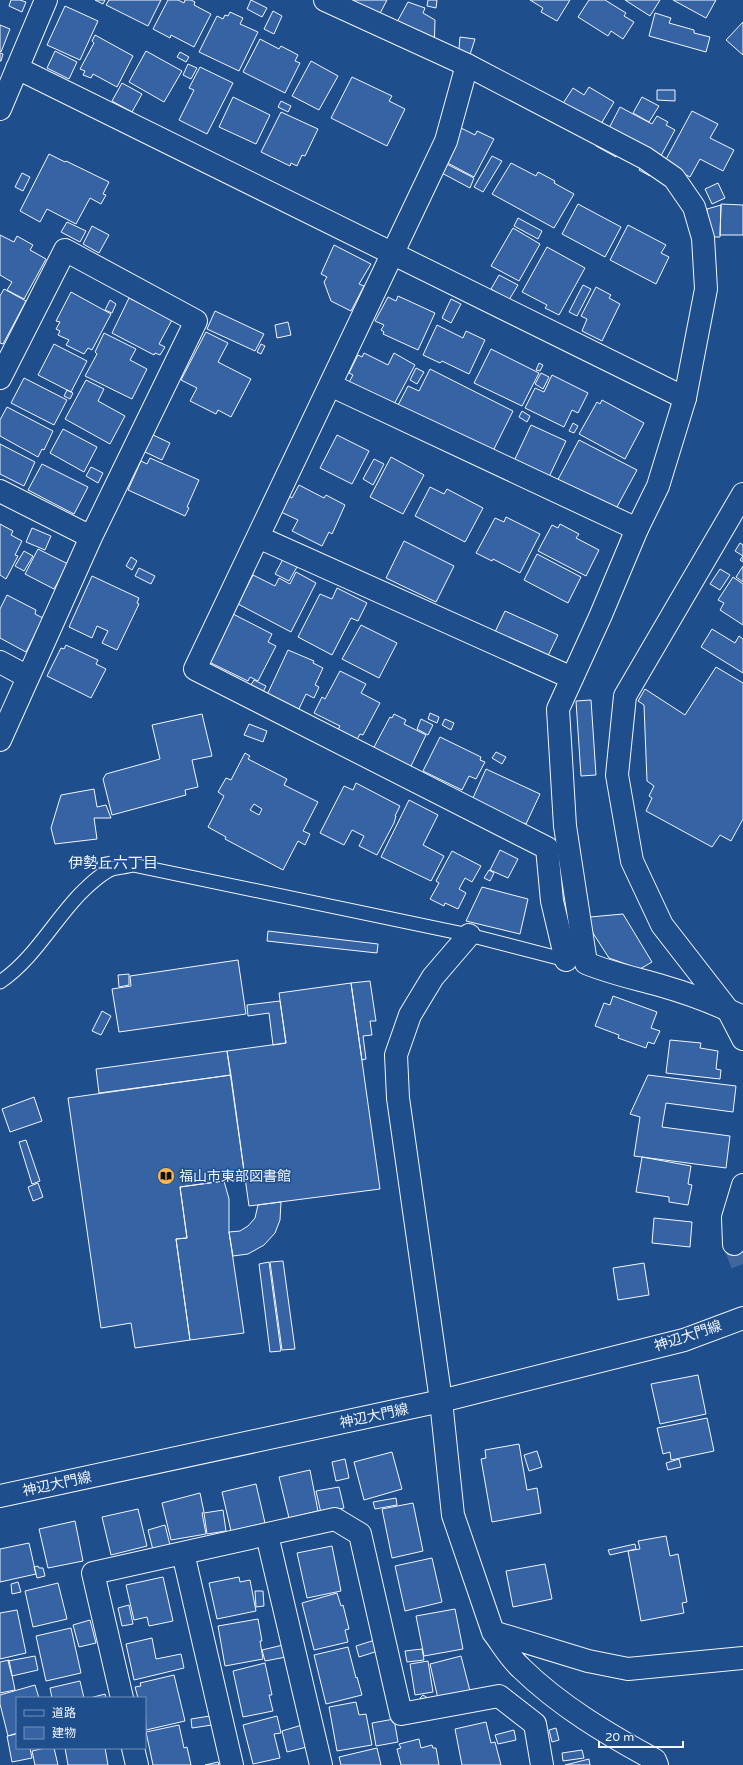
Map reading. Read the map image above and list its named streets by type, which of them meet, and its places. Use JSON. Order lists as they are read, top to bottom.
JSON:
{
  "streets": {
    "street": ["神辺大門線"]
  },
  "districts": ["伊勢丘六丁目"],
  "places": {
    "library": ["福山市東部図書館"]
  },
  "legend": ["道路", "建物"],
  "scale_bar": "20 m"
}
